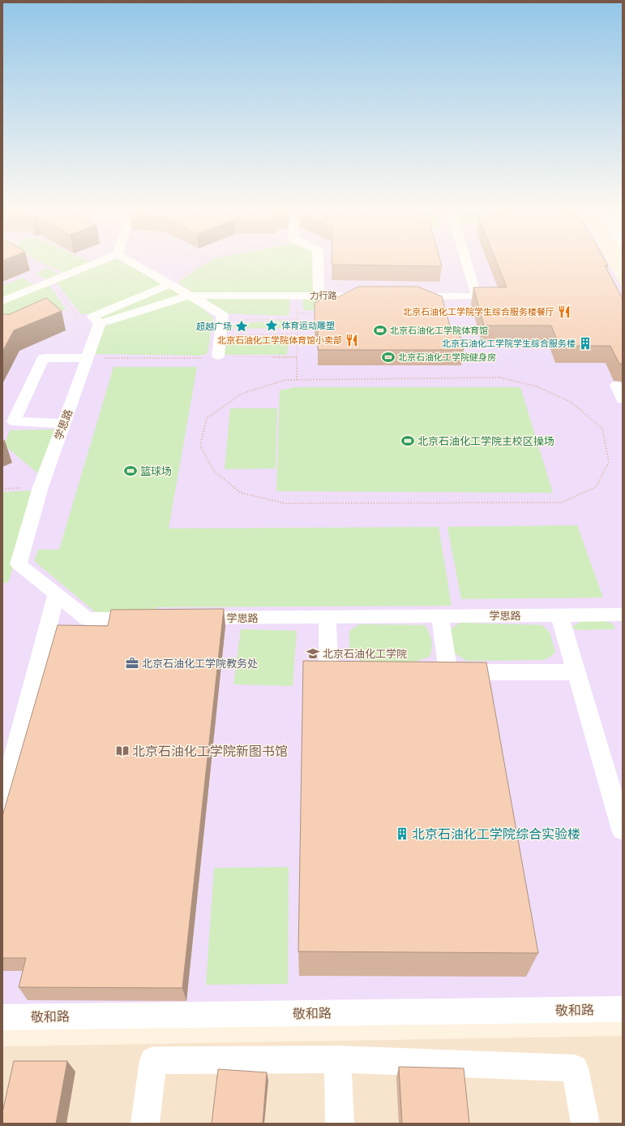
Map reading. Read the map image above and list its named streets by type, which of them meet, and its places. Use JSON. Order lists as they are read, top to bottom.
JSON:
{
  "streets": {
    "street": ["力行路", "学思路", "敬和路"]
  },
  "places": {
    "restaurant": ["北京石油化工学院学生综合服务楼餐厅", "北京石油化工学院体育馆小卖部"],
    "place": ["体育运动雕塑", "超越广场"],
    "sports": [
      "北京石油化工学院体育馆",
      "北京石油化工学院健身房",
      "北京石油化工学院主校区操场",
      "篮球场"
    ],
    "building": ["北京石油化工学院学生综合服务楼", "北京石油化工学院综合实验楼"],
    "school or university": ["北京石油化工学院"],
    "office": ["北京石油化工学院教务处"],
    "library": ["北京石油化工学院新图书馆"]
  }
}
